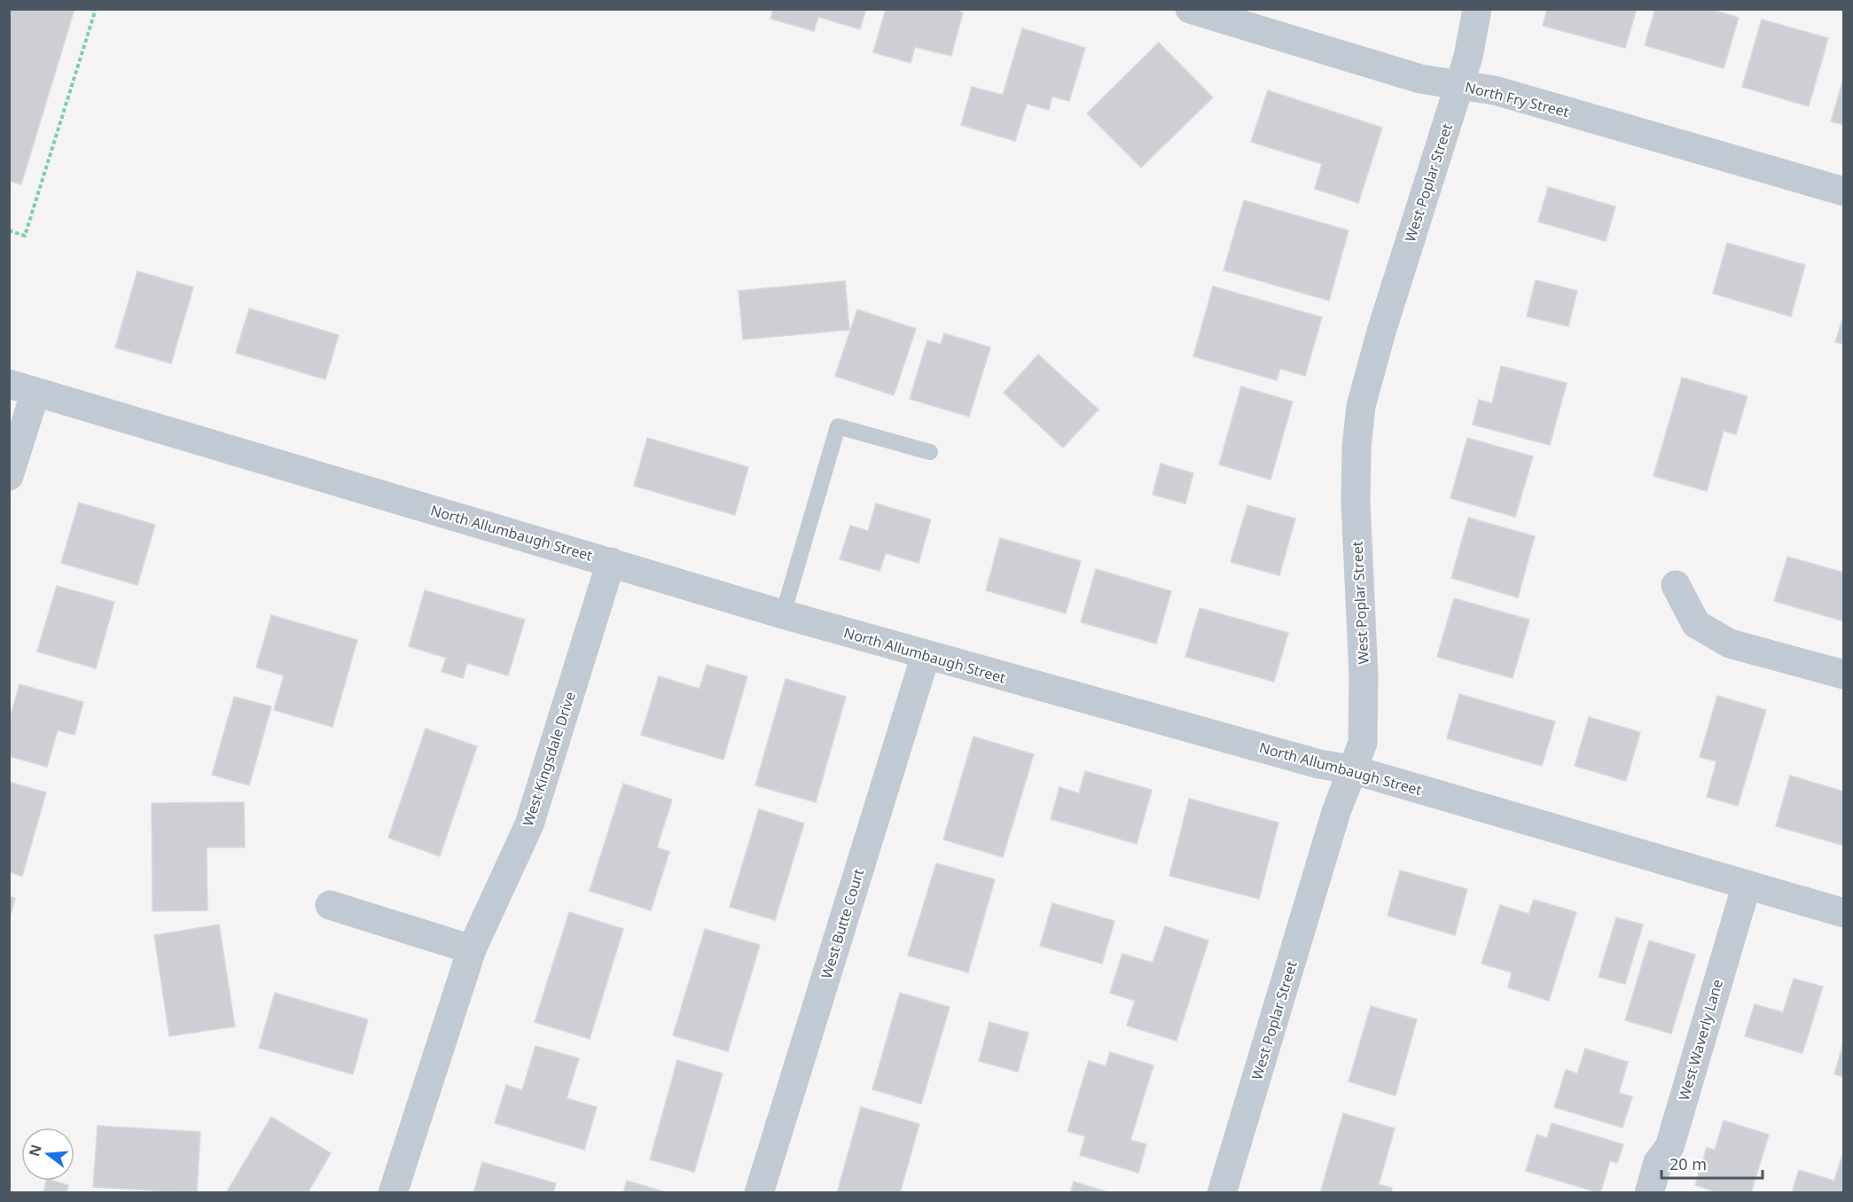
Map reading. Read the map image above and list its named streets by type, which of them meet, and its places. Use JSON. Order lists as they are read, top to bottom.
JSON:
{
  "streets": {
    "street": [
      "North Fry Street",
      "West Poplar Street",
      "North Allumbaugh Street",
      "West Kingsdale Drive",
      "West Butte Court",
      "West Waverly Lane"
    ]
  },
  "crossings": [
    ["North Fry Street", "West Poplar Street"],
    ["West Poplar Street", "North Allumbaugh Street"],
    ["North Allumbaugh Street", "West Kingsdale Drive"],
    ["North Allumbaugh Street", "West Butte Court"],
    ["North Allumbaugh Street", "West Waverly Lane"]
  ],
  "scale_bar": "20 m",
  "north": "left"
}
